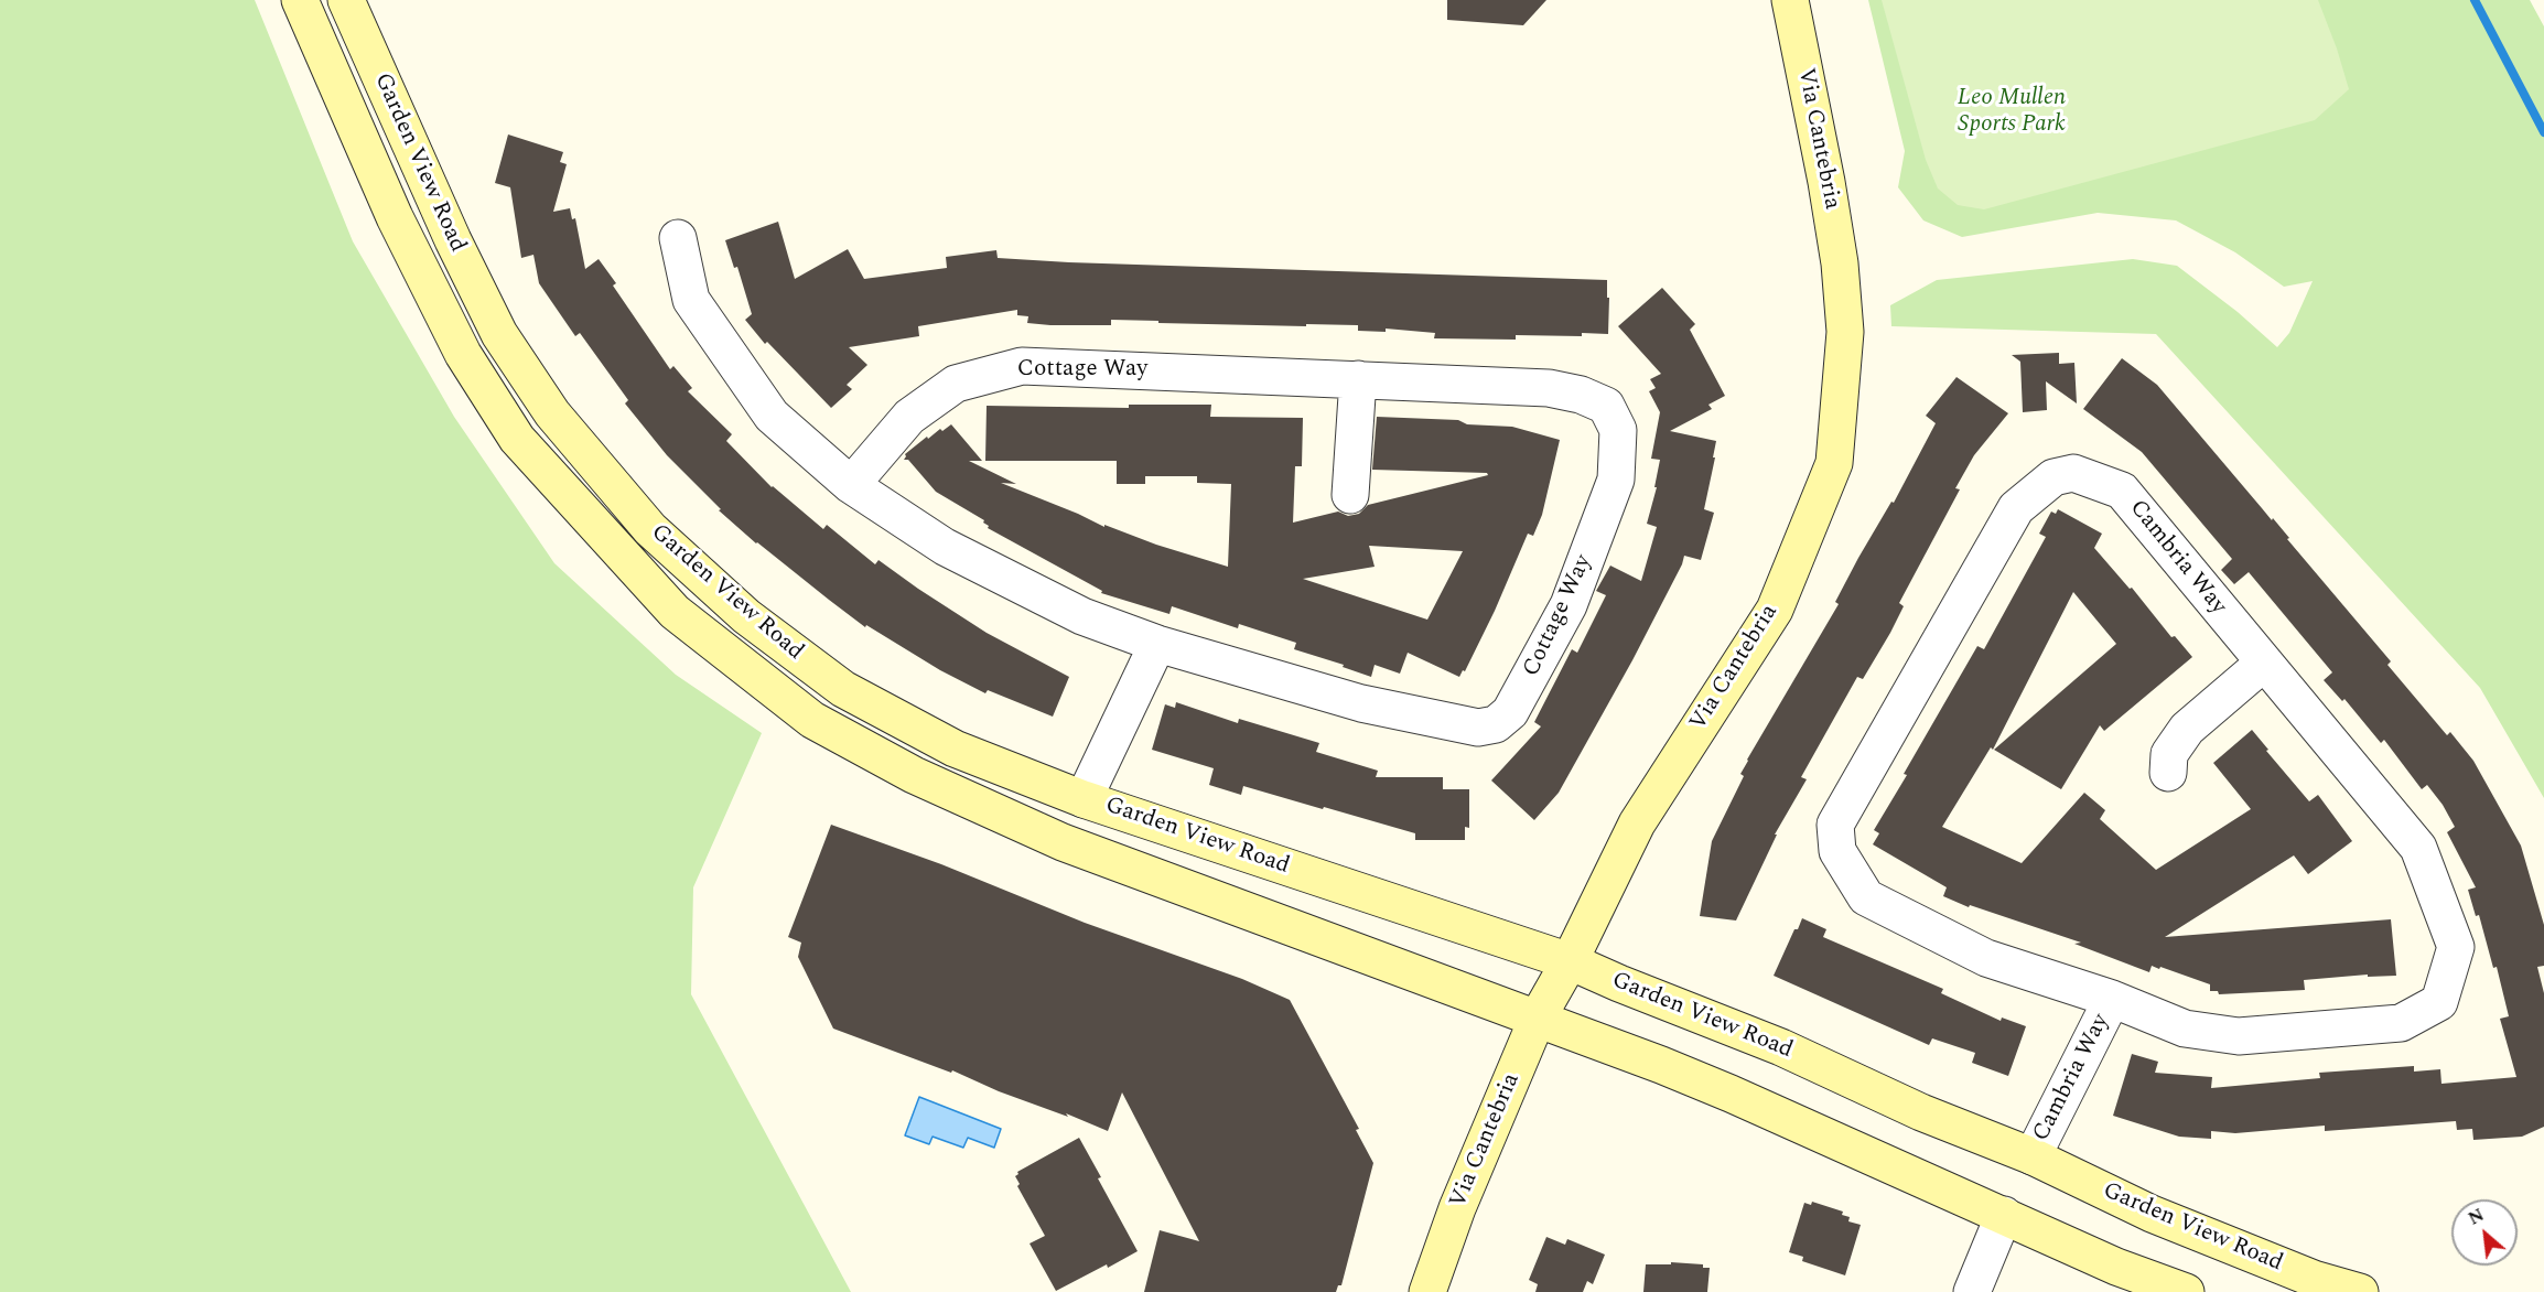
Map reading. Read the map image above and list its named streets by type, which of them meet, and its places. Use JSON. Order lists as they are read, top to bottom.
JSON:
{
  "streets": {
    "main road": ["Via Cantebria", "Garden View Road"],
    "street": ["Cottage Way", "Cambria Way"]
  },
  "crossings": [
    ["Via Cantebria", "Garden View Road"],
    ["Garden View Road", "Cambria Way"]
  ],
  "parks": ["Leo Mullen Sports Park"],
  "north": "top left"
}
